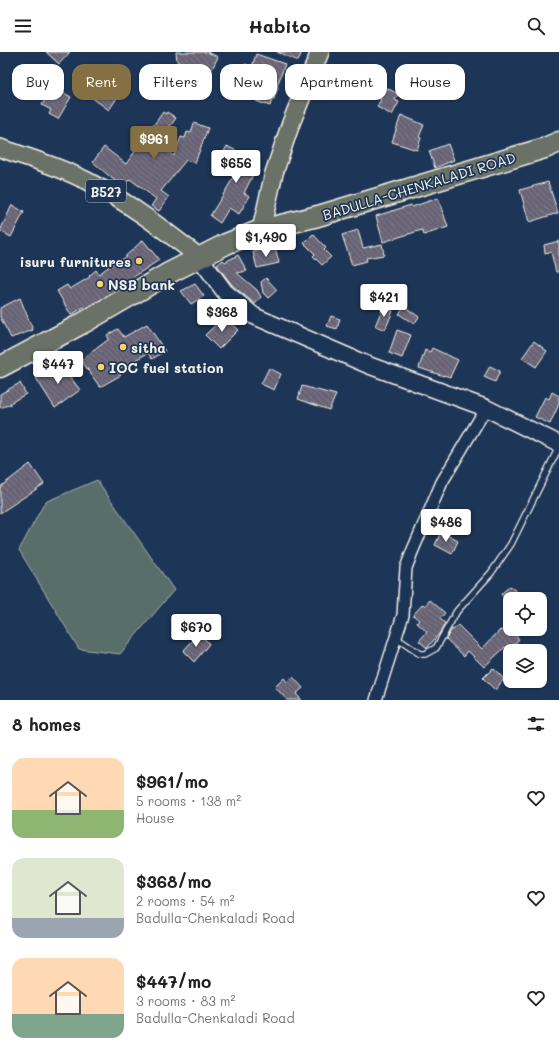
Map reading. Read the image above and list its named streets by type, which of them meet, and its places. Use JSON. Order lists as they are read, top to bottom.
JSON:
{
  "streets": {
    "highway": ["BADULLA-CHENKALADI ROAD"],
    "main road": ["B527"]
  },
  "crossings": [
    ["BADULLA-CHENKALADI ROAD", "B527"]
  ],
  "places": [
    "isuru furnitures",
    "NSB bank",
    "sitha",
    "IOC fuel station"
  ],
  "page": {
    "header": "Habito",
    "chip": [
      "Buy",
      "Rent",
      "Filters",
      "New",
      "Apartment",
      "House"
    ],
    "price": [
      "$961",
      "$656",
      "$1,490",
      "$421",
      "$368",
      "$447",
      "$486",
      "$670"
    ],
    "heading": "8 homes",
    "list": [
      {
        "name": "$961/mo",
        "note": "5 rooms · 138 m² · House"
      },
      {
        "name": "$368/mo",
        "note": "2 rooms · 54 m² · Badulla-Chenkaladi Road"
      },
      {
        "name": "$447/mo",
        "note": "3 rooms · 83 m² · Badulla-Chenkaladi Road"
      }
    ]
  }
}
